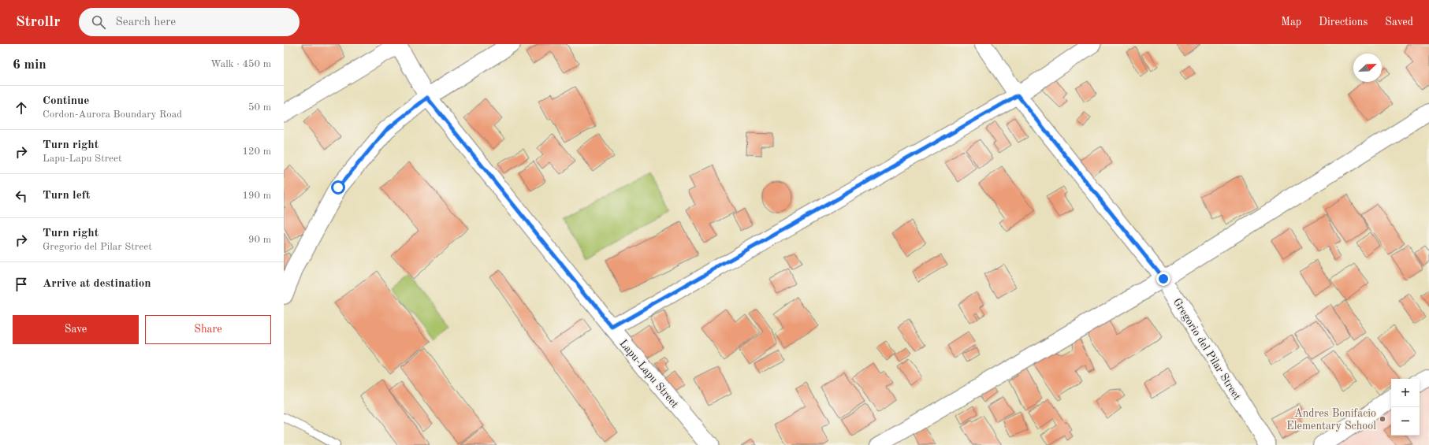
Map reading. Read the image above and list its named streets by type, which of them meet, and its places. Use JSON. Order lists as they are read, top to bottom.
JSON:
{
  "streets": {
    "street": ["Gregorio del Pilar Street", "Lapu-Lapu Street"]
  },
  "places": ["Andres Bonifacio Elementary School"],
  "north": "top right",
  "page": {
    "header": "Strollr",
    "search": "Search here",
    "nav": ["Map", "Directions", "Saved"],
    "heading": ["6 min", "Walk · 450 m"],
    "list": [
      ["Continue", "Cordon-Aurora Boundary Road", "50 m"],
      ["Turn right", "Lapu-Lapu Street", "120 m"],
      ["Turn left", "190 m"],
      ["Turn right", "Gregorio del Pilar Street", "90 m"],
      "Arrive at destination"
    ],
    "buttons": ["Save", "Share"],
    "map_buttons": ["+", "−"]
  }
}
